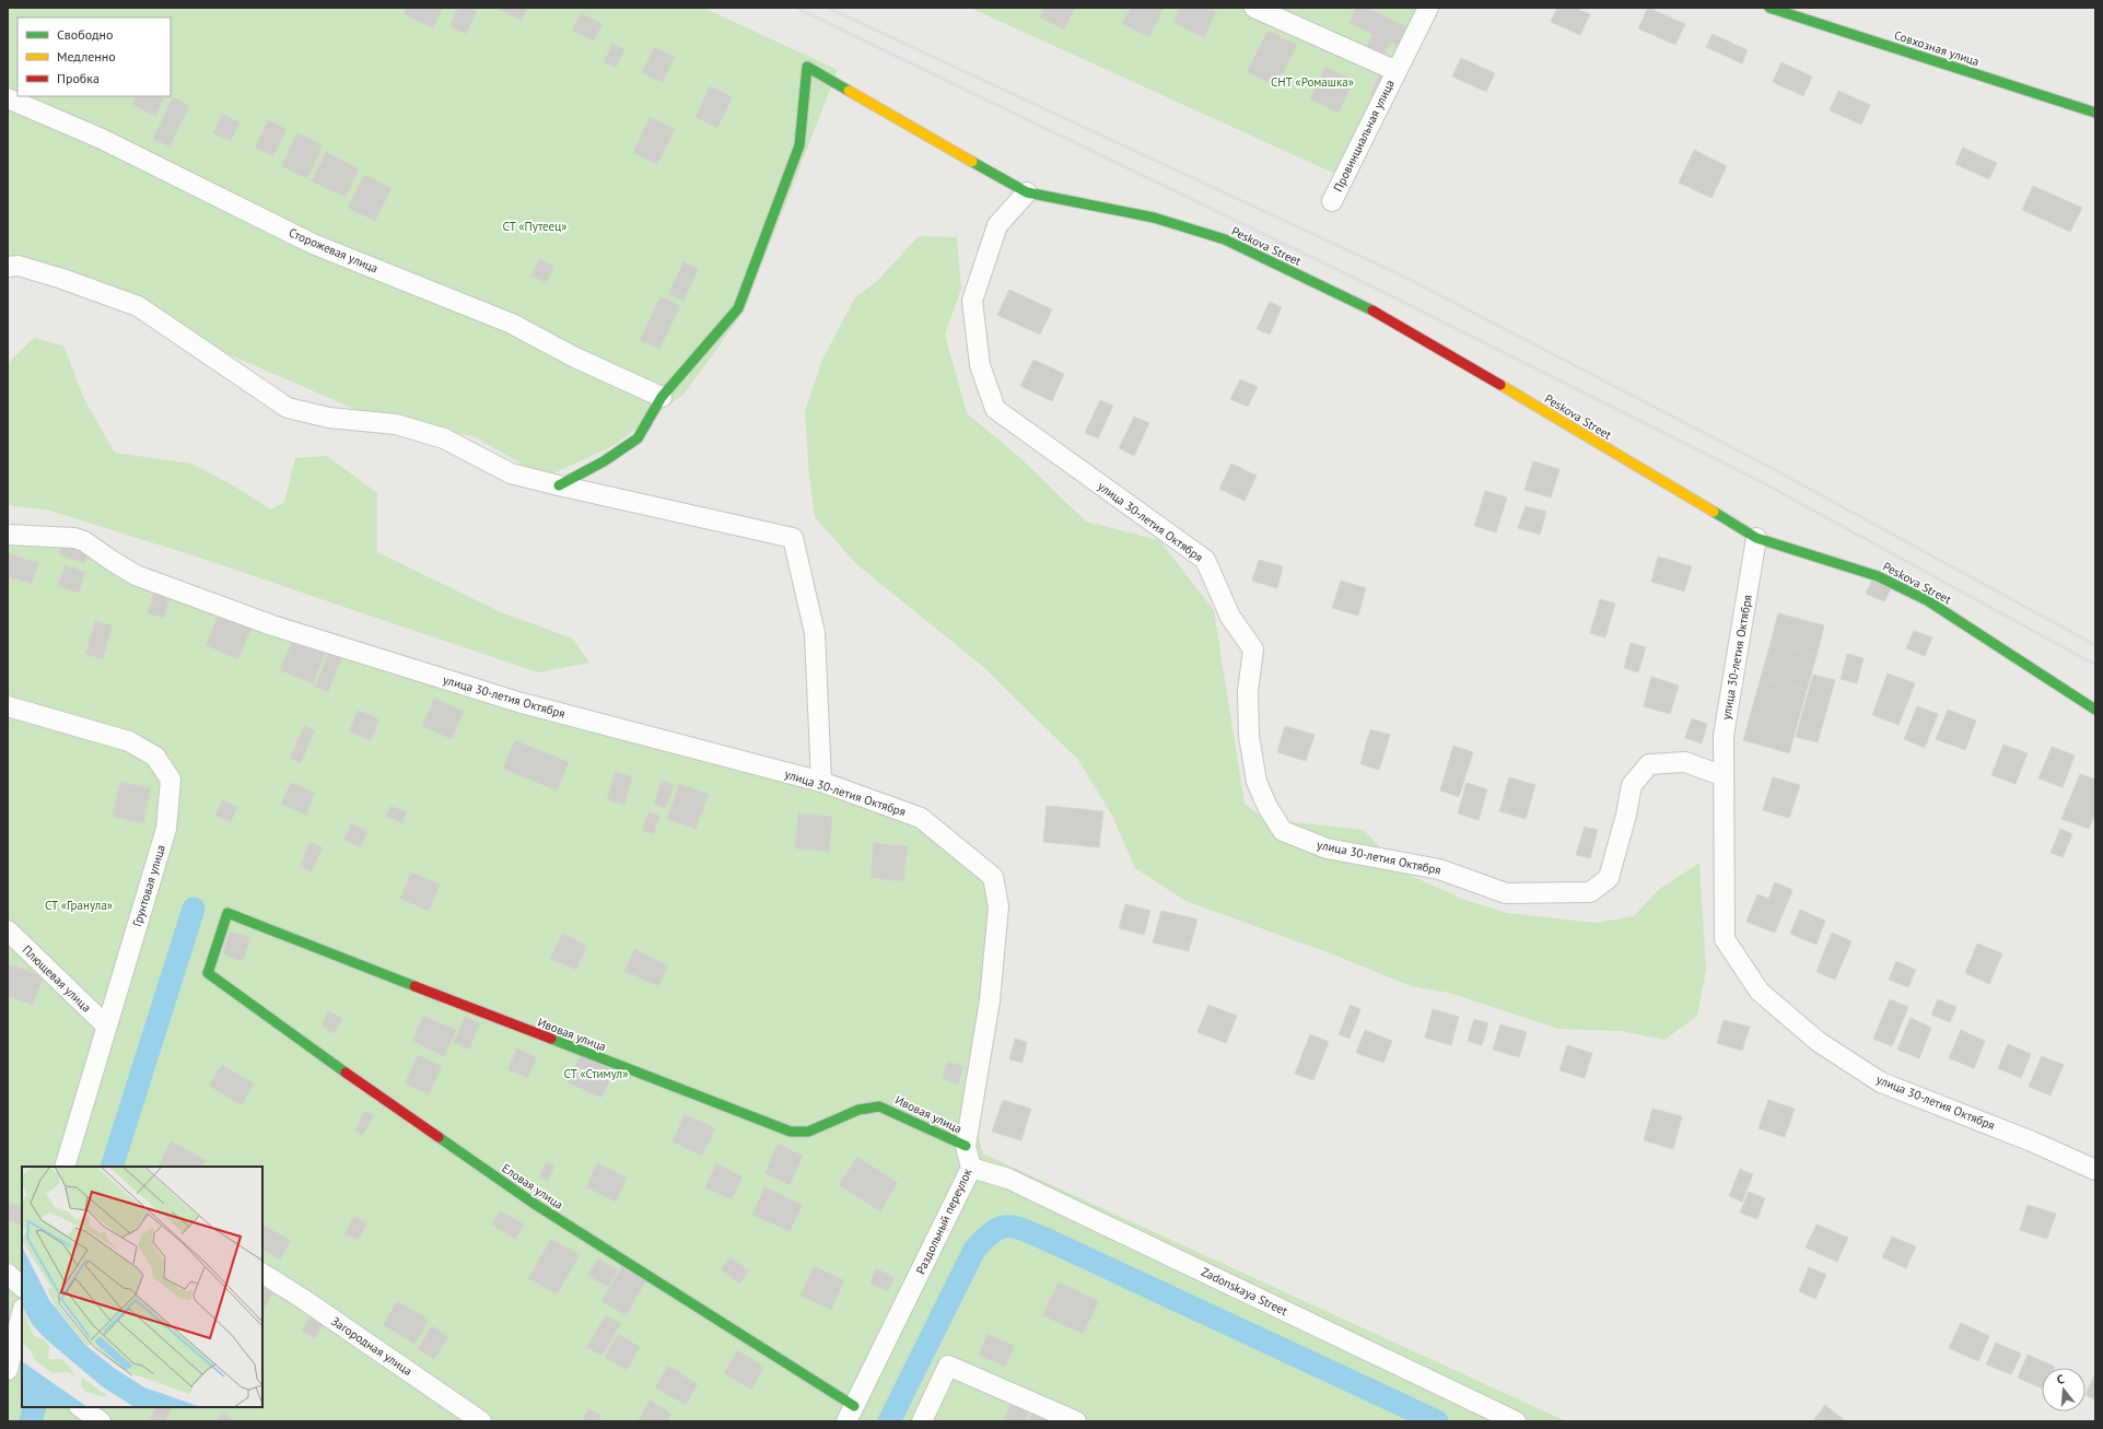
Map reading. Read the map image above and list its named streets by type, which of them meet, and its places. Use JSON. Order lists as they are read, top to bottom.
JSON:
{
  "streets": {
    "street": [
      "Совхозная улица",
      "Провинциальная улица",
      "Peskova Street",
      "Сторожевая улица",
      "улица 30-летия Октября",
      "Грунтовая улица",
      "Плющевая улица",
      "Ивовая улица",
      "Еловая улица",
      "Раздольный переулок",
      "Zadonskaya Street",
      "Загородная улица"
    ]
  },
  "crossings": [
    ["Peskova Street", "Сторожевая улица"],
    ["Peskova Street", "улица 30-летия Октября"],
    ["улица 30-летия Октября", "Раздольный переулок"],
    ["Грунтовая улица", "Плющевая улица"],
    ["Ивовая улица", "Еловая улица"],
    ["Ивовая улица", "Раздольный переулок"],
    ["Еловая улица", "Раздольный переулок"],
    ["Раздольный переулок", "Zadonskaya Street"]
  ],
  "parks": [
    "СНТ «Ромашка»",
    "СТ «Путеец»",
    "СТ «Гранула»",
    "СТ «Стимул»"
  ],
  "legend": ["Свободно", "Медленно", "Пробка"],
  "north": "top"
}
